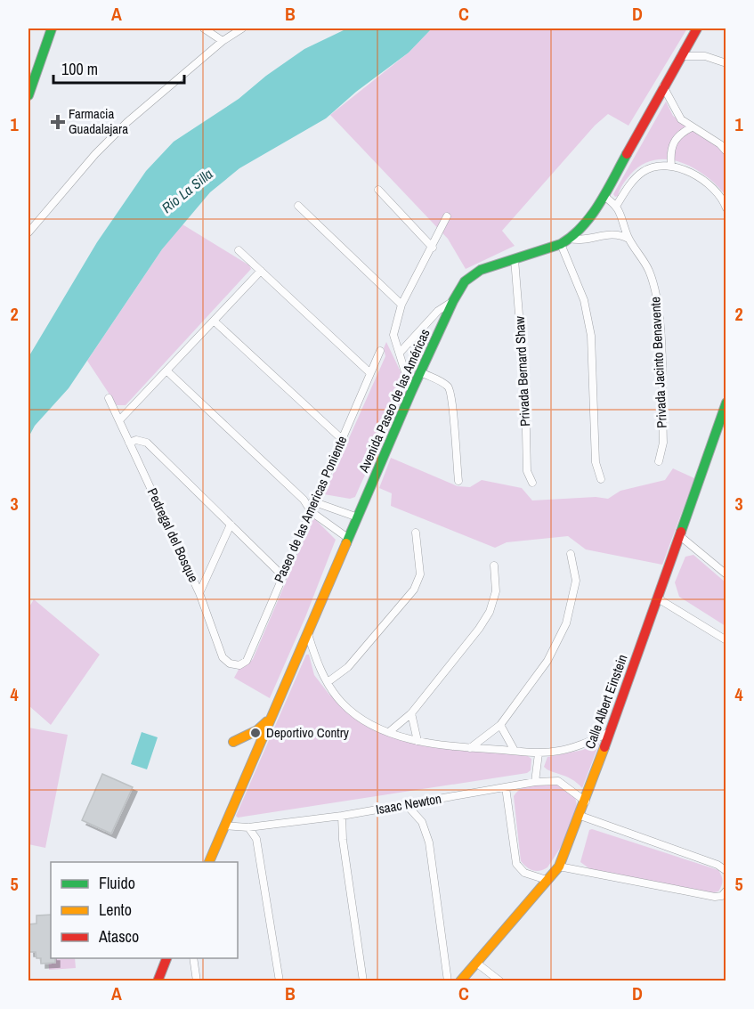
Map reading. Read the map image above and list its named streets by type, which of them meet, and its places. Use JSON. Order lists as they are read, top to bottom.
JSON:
{
  "streets": {
    "street": [
      "Privada Jacinto Benavente",
      "Privada Bernard Shaw",
      "Avenida Paseo de las Américas",
      "Paseo de las Americas Poniente",
      "Pedregal del Bosque",
      "Calle Albert Einstein",
      "Isaac Newton"
    ]
  },
  "crossings": [
    ["Privada Bernard Shaw", "Avenida Paseo de las Américas"],
    ["Avenida Paseo de las Américas", "Isaac Newton"],
    ["Paseo de las Americas Poniente", "Pedregal del Bosque"],
    ["Calle Albert Einstein", "Isaac Newton"]
  ],
  "water": ["Río La Silla"],
  "places": {
    "health": ["Farmacia Guadalajara"],
    "other": ["Deportivo Contry"]
  },
  "legend": ["Fluido", "Lento", "Atasco"],
  "scale_bar": "100 m",
  "grid": {
    "columns": [
      "A",
      "B",
      "C",
      "D"
    ],
    "rows": [
      "1",
      "2",
      "3",
      "4",
      "5"
    ]
  }
}
